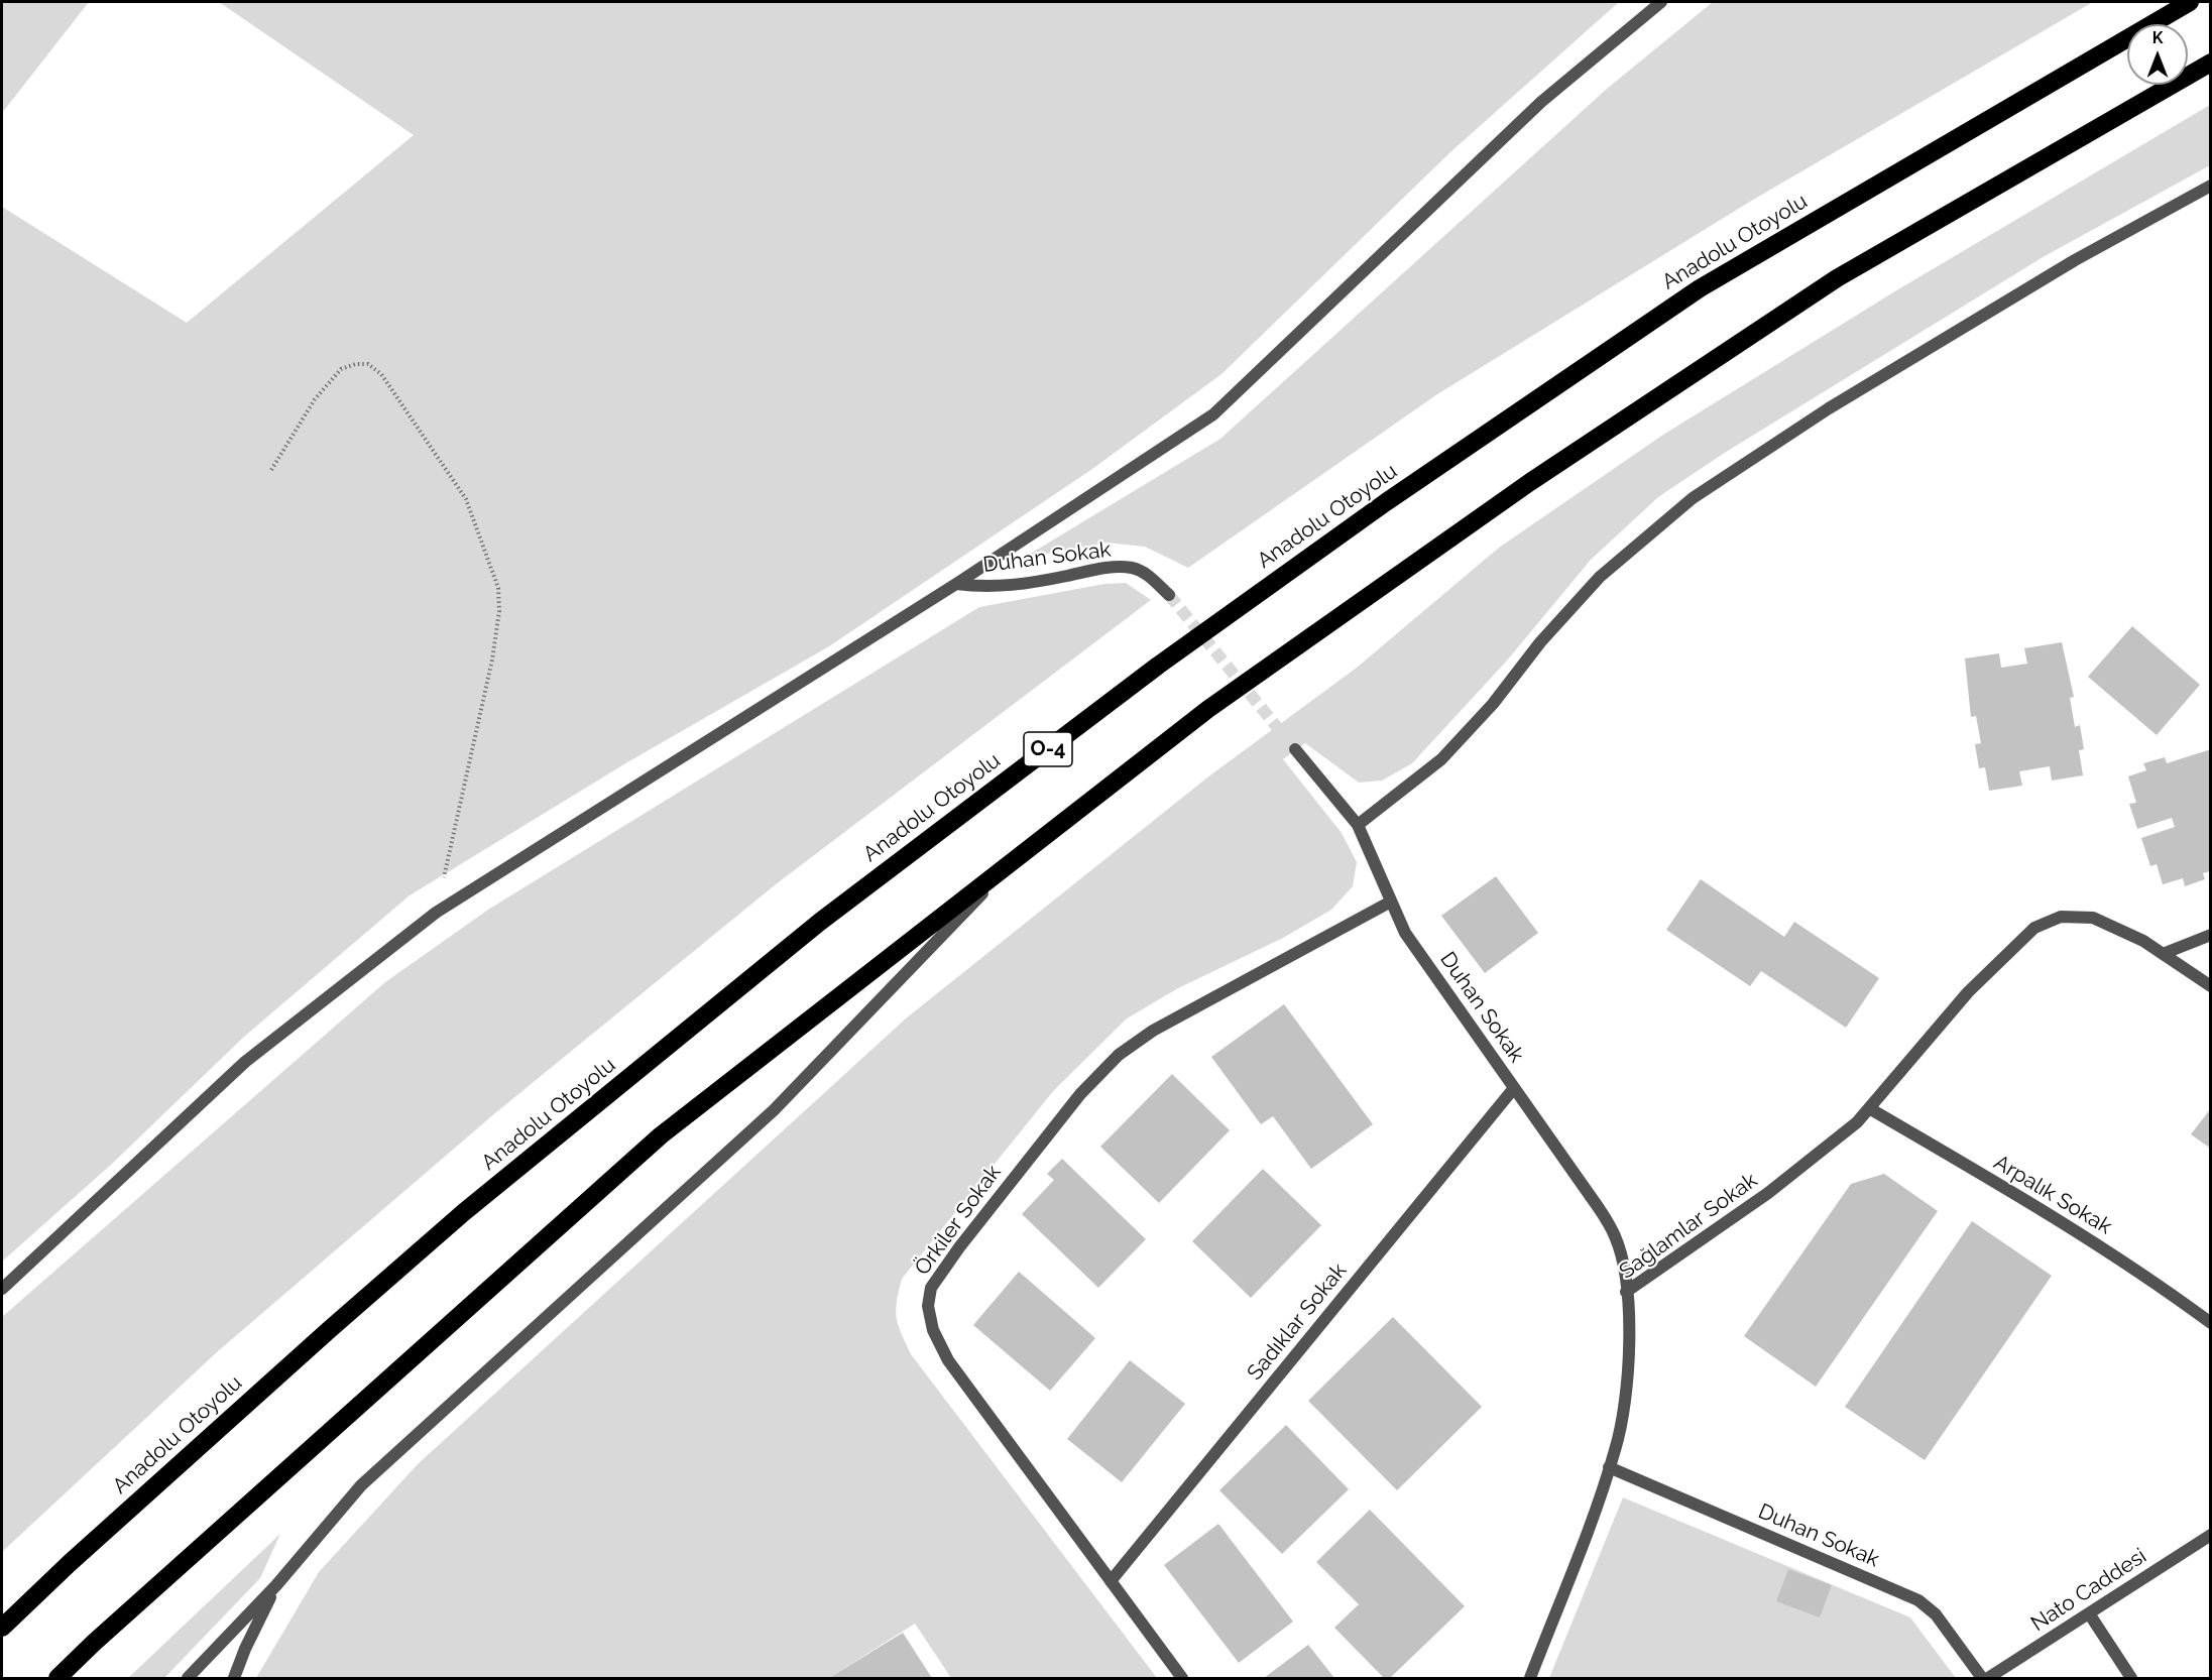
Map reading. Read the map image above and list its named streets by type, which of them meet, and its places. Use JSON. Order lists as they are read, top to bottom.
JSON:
{
  "streets": {
    "highway": ["Anadolu Otoyolu", "O-4"],
    "street": [
      "Duhan Sokak",
      "Arpalık Sokak",
      "Örkiler Sokak",
      "Sağlamlar Sokak",
      "Sadıklar Sokak",
      "Nato Caddesi"
    ]
  },
  "crossings": [
    ["Duhan Sokak", "Örkiler Sokak"],
    ["Duhan Sokak", "Sağlamlar Sokak"],
    ["Duhan Sokak", "Sadıklar Sokak"],
    ["Arpalık Sokak", "Sağlamlar Sokak"],
    ["Örkiler Sokak", "Sadıklar Sokak"]
  ],
  "north": "top"
}
